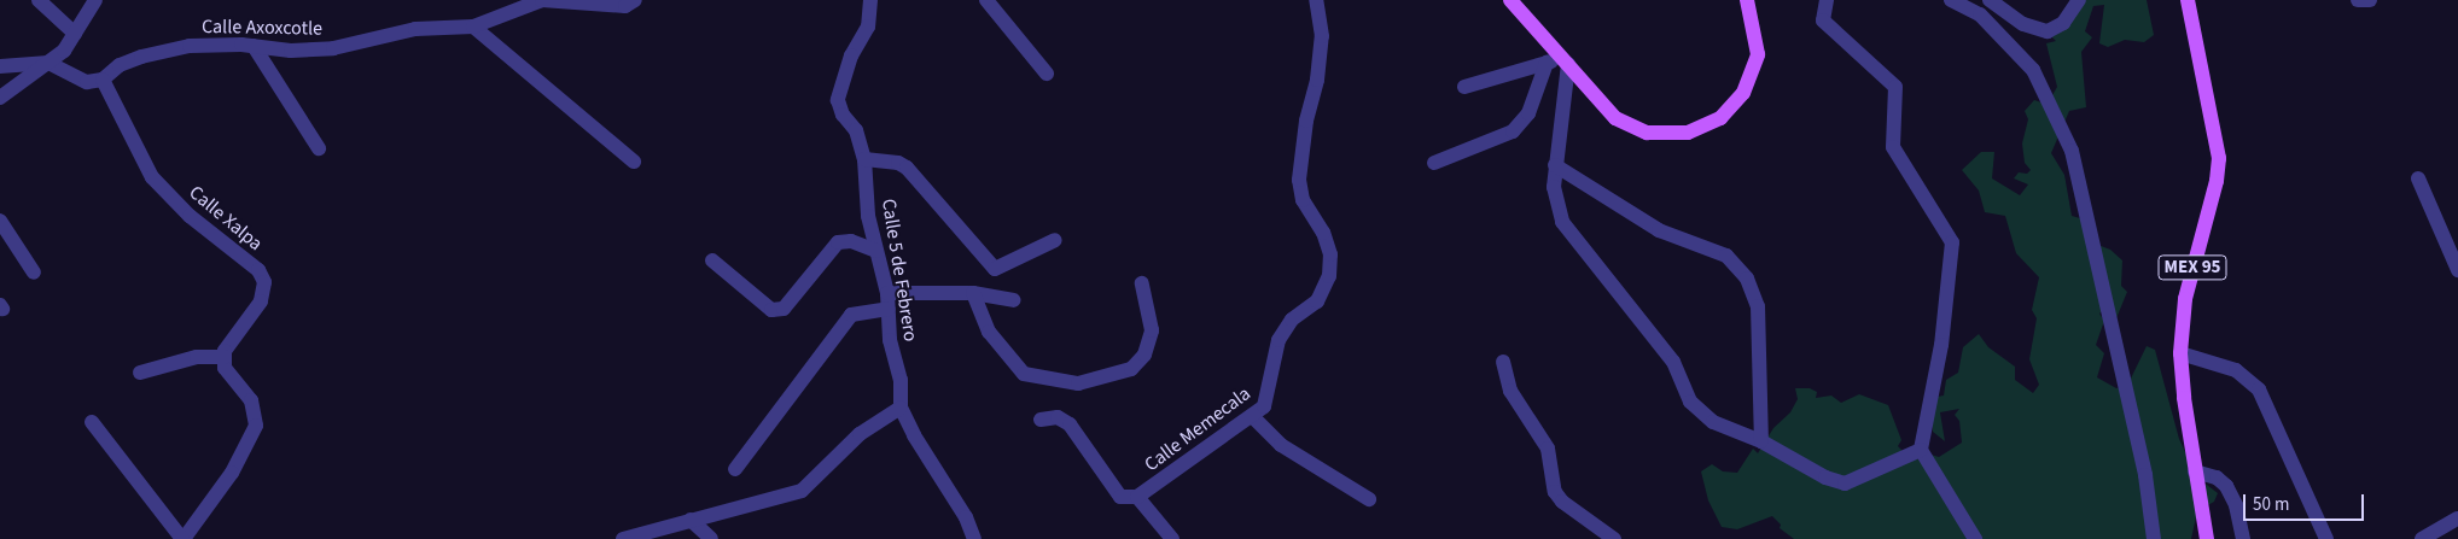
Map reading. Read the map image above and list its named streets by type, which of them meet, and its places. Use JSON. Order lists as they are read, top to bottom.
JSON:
{
  "streets": {
    "main road": ["MEX 95"],
    "street": [
      "Calle Axoxcotle",
      "Calle Xalpa",
      "Calle 5 de Febrero",
      "Calle Memecala"
    ]
  },
  "crossings": [
    ["Calle Axoxcotle", "Calle Xalpa"]
  ],
  "scale_bar": "50 m"
}
